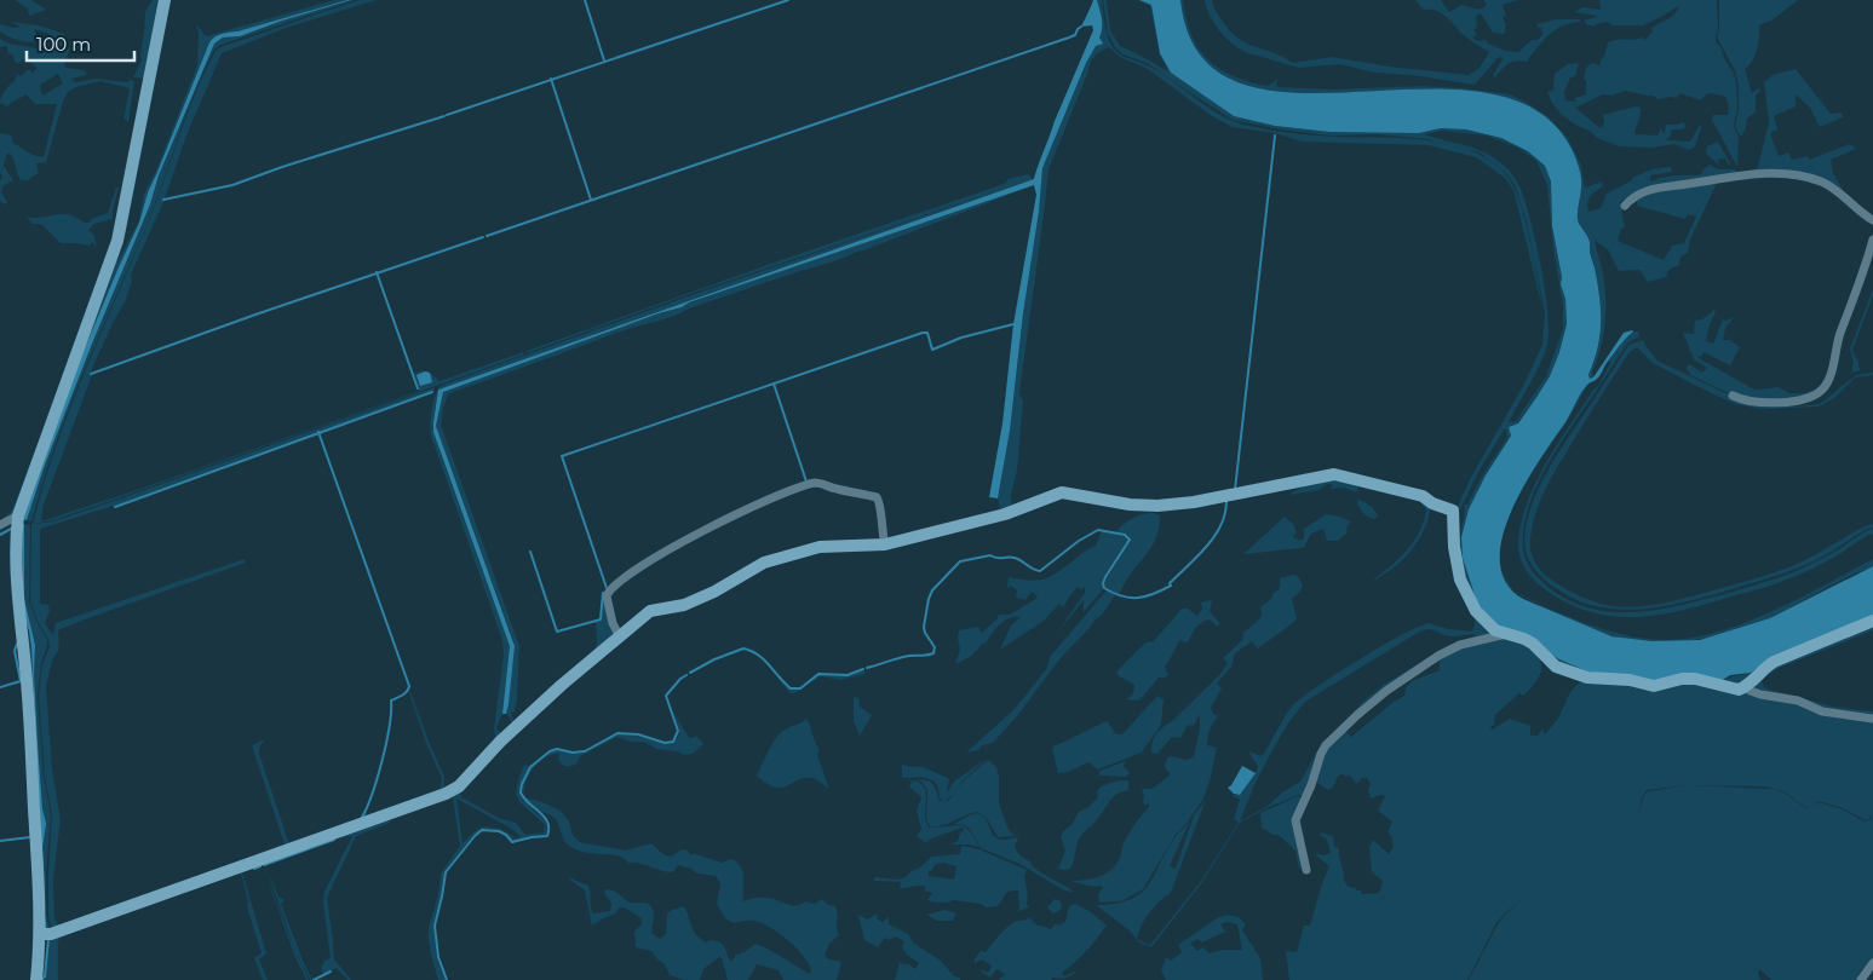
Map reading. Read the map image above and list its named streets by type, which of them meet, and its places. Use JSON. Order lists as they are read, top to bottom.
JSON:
{
  "scale_bar": "100 m"
}
